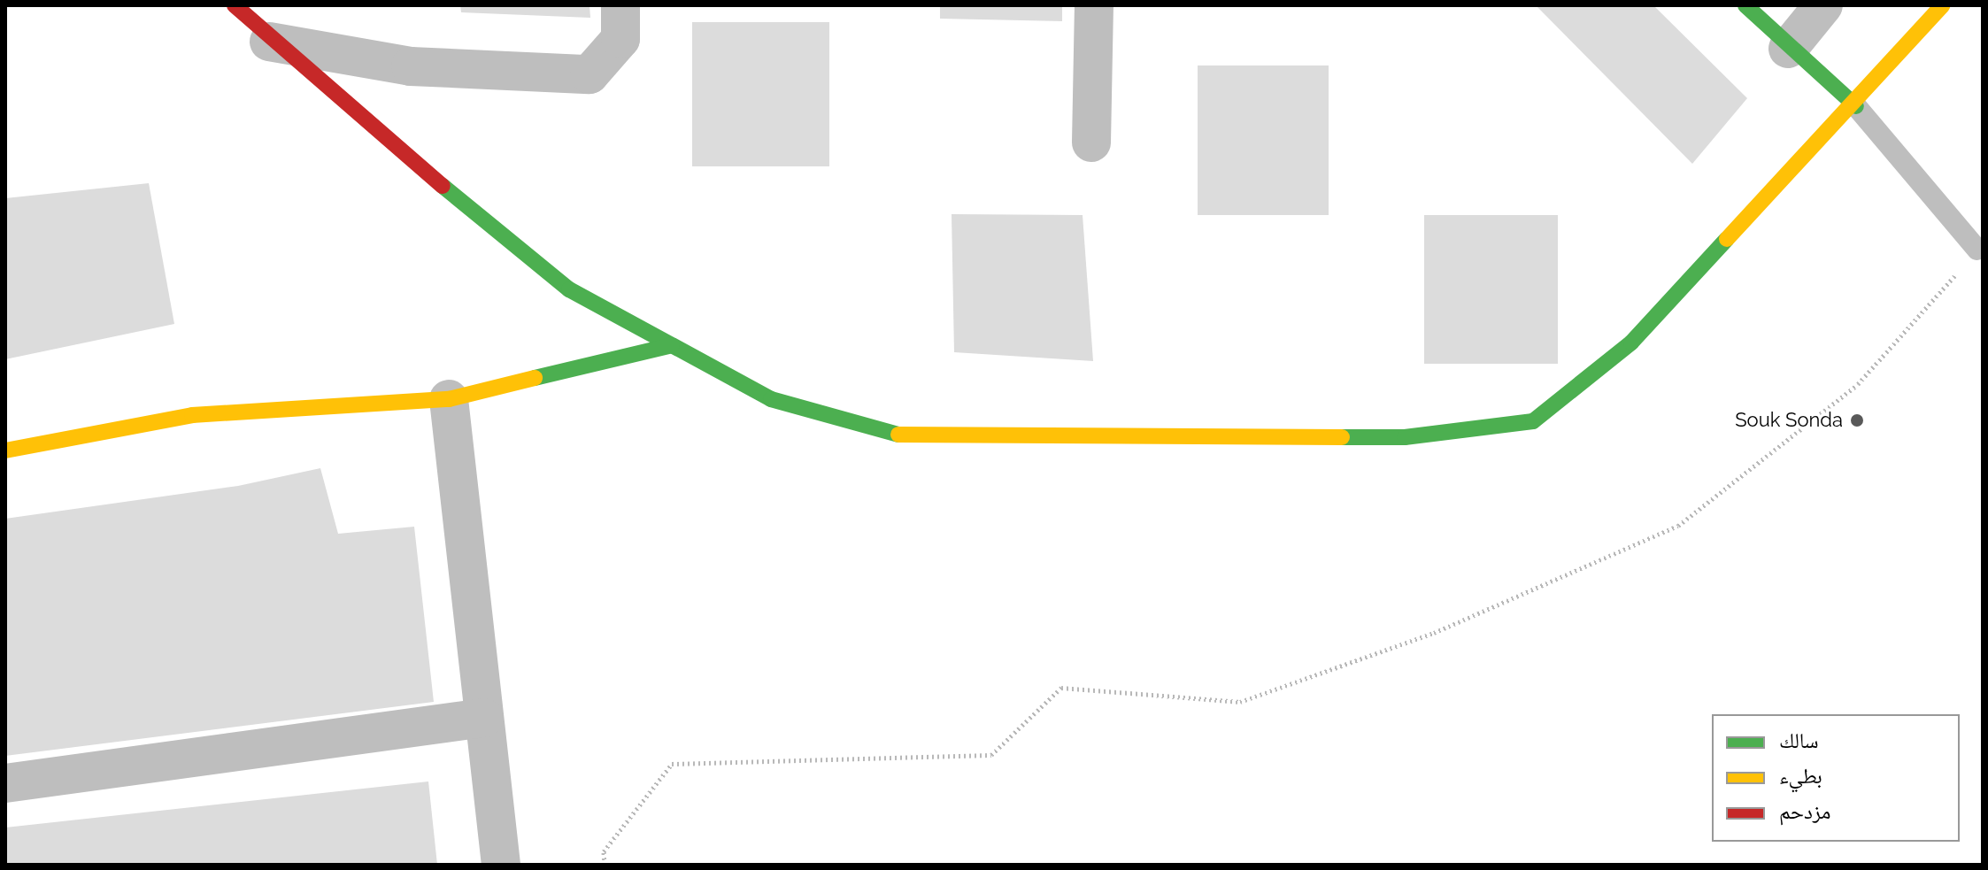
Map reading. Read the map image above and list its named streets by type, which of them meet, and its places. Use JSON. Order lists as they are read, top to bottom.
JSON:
{
  "places": ["Souk Sonda"],
  "legend": ["سالك", "بطيء", "مزدحم"]
}
